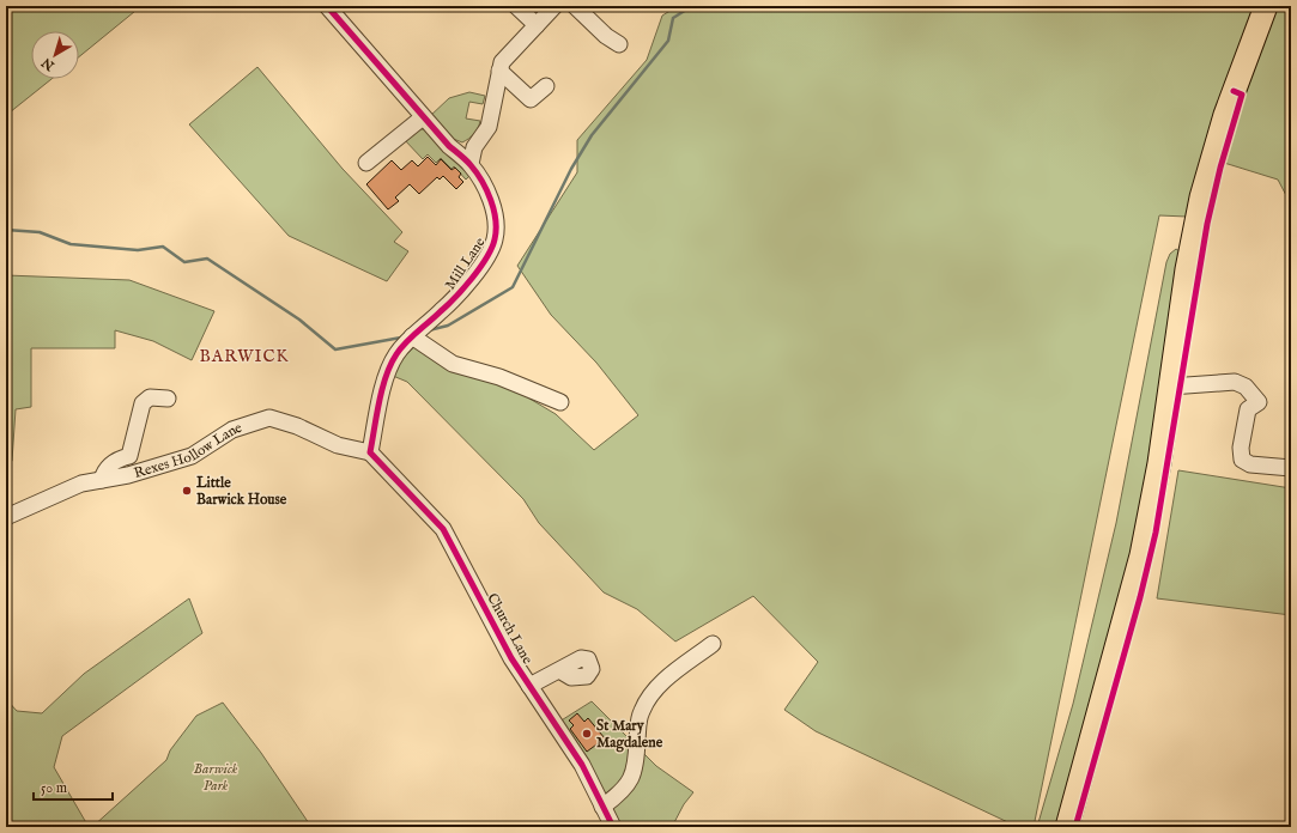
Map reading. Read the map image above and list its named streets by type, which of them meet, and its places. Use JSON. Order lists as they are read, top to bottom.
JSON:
{
  "streets": {
    "street": ["Mill Lane", "Rexes Hollow Lane", "Church Lane"]
  },
  "crossings": [
    ["Mill Lane", "Rexes Hollow Lane"],
    ["Mill Lane", "Church Lane"],
    ["Rexes Hollow Lane", "Church Lane"]
  ],
  "districts": ["BARWICK"],
  "parks": ["Barwick Park"],
  "places": ["Little Barwick House", "St Mary Magdalene"],
  "scale_bar": "50 m",
  "north": "bottom left"
}
